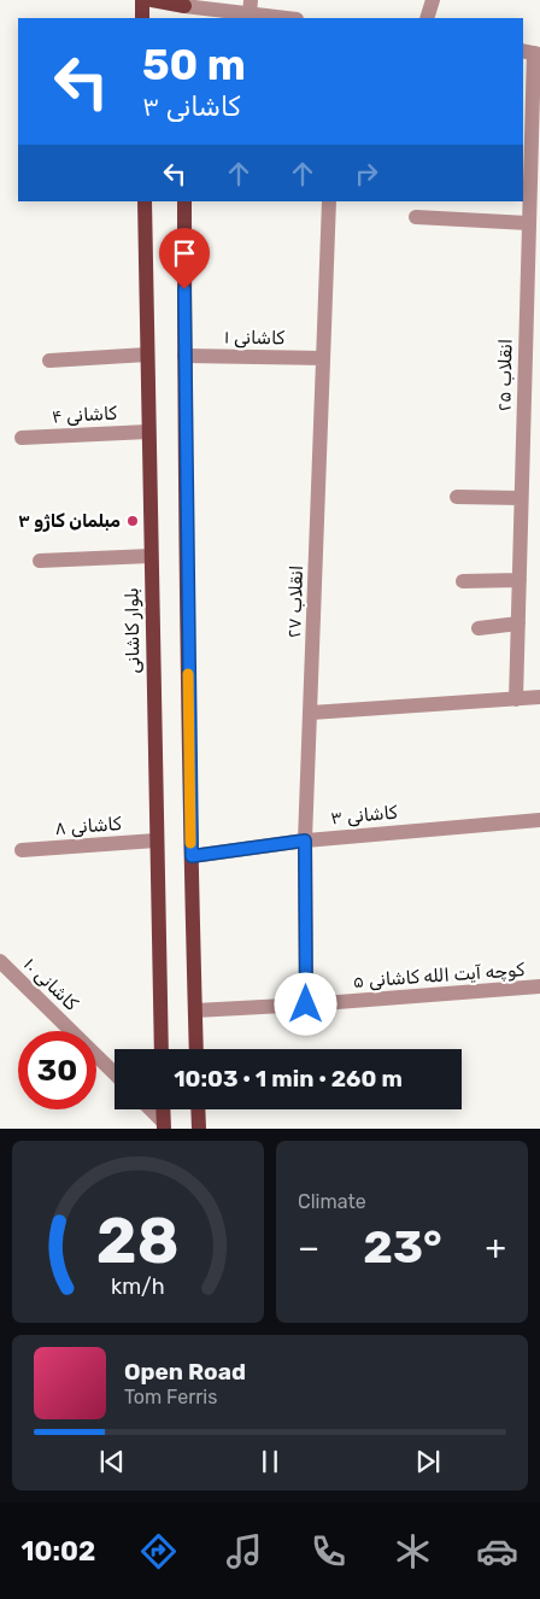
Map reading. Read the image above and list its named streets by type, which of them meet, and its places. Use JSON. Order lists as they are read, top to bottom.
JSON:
{
  "streets": {
    "main road": ["بلوار کاشانی"],
    "street": [
      "۱ کاشانی",
      "انقلاب ۲۵",
      "۴ کاشانی",
      "انقلاب ۲۷",
      "۳ کاشانی",
      "۸ کاشانی",
      "کوچه آیت الله کاشانی ۵",
      "۱۰ کاشانی"
    ]
  },
  "crossings": [
    ["۱ کاشانی", "انقلاب ۲۷"],
    ["۴ کاشانی", "بلوار کاشانی"],
    ["انقلاب ۲۷", "۳ کاشانی"],
    ["انقلاب ۲۷", "کوچه آیت الله کاشانی ۵"],
    ["بلوار کاشانی", "۸ کاشانی"]
  ],
  "places": ["مبلمان کاژو ۳"],
  "page": {
    "turn": ["50 m", "۳ کاشانی"],
    "limit": "30",
    "trip": "10:03 · 1 min · 260 m",
    "tile": "Climate",
    "heat": ["−", "23°", "+"],
    "song": ["Open Road", "Tom Ferris"],
    "tabs": "10:02",
    "gauge": ["28", "km/h"]
  }
}
